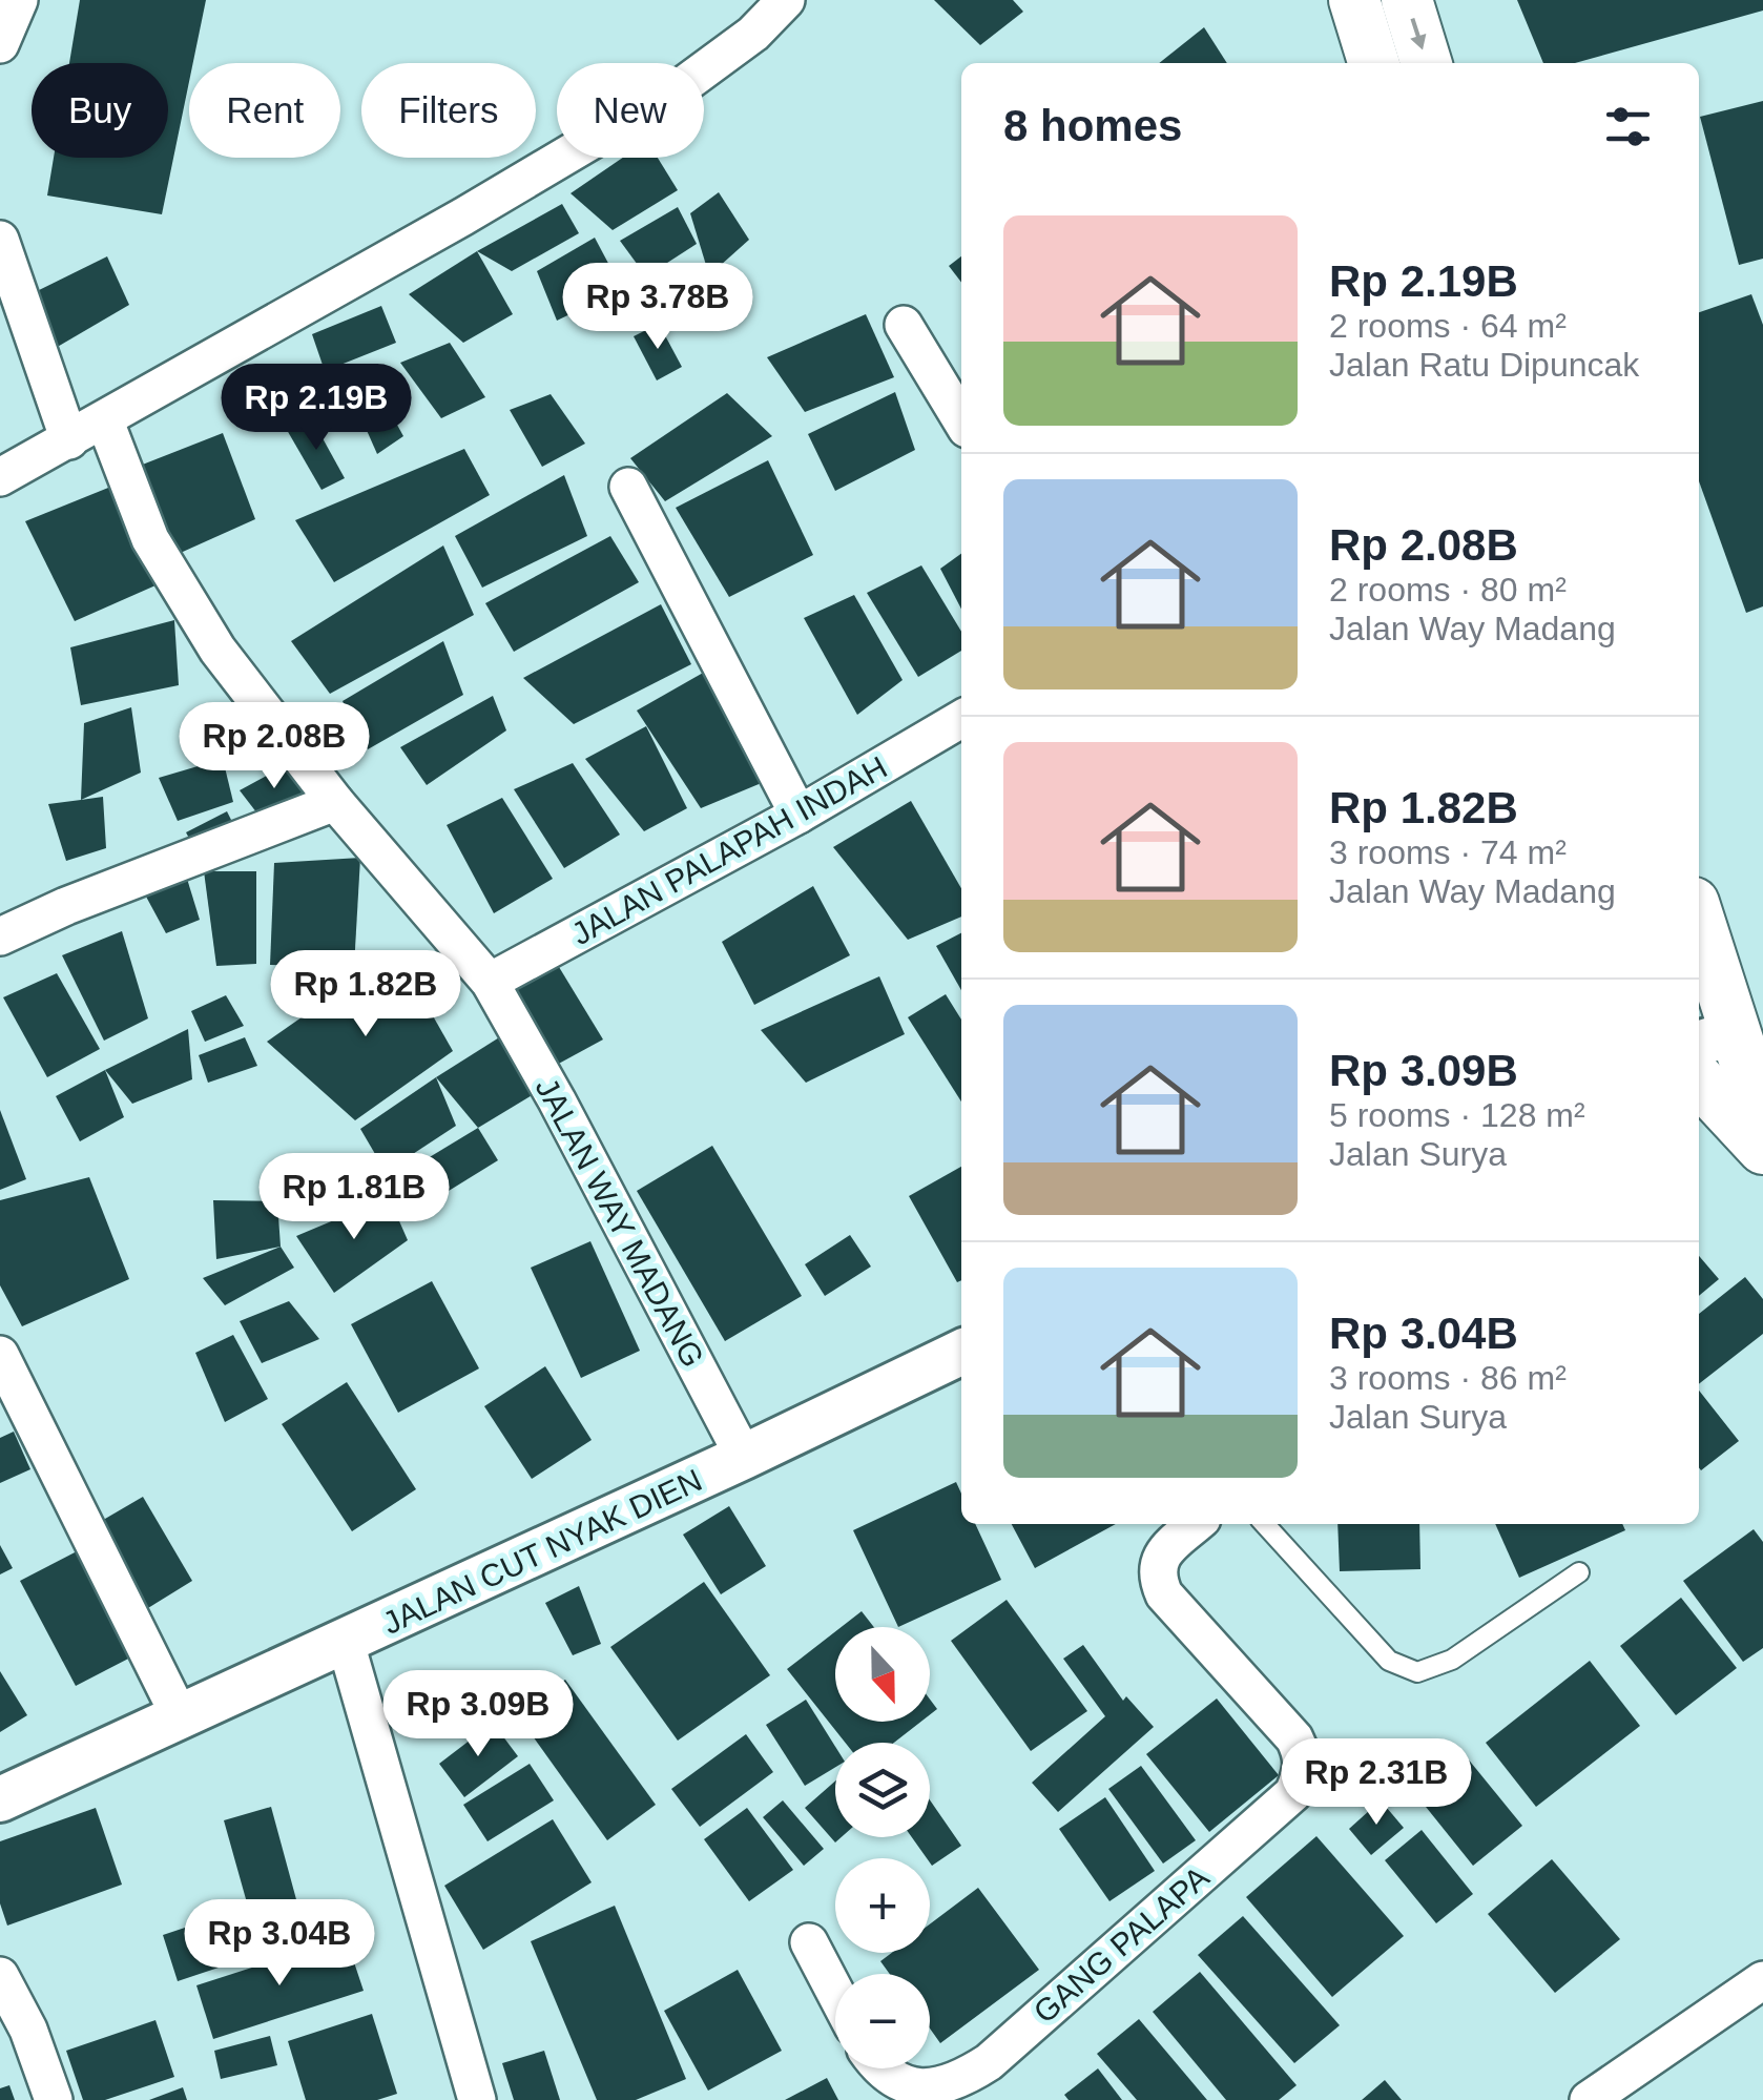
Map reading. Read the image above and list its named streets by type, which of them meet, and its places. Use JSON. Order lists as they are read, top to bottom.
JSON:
{
  "streets": {
    "street": [
      "JALAN PALAPAH INDAH",
      "JALAN WAY MADANG",
      "JALAN CUT NYAK DIEN",
      "GANG PALAPA"
    ]
  },
  "crossings": [
    ["JALAN PALAPAH INDAH", "JALAN WAY MADANG"],
    ["JALAN WAY MADANG", "JALAN CUT NYAK DIEN"]
  ],
  "north": "bottom",
  "page": {
    "chip": [
      "Buy",
      "Rent",
      "Filters",
      "New"
    ],
    "heading": "8 homes",
    "list": [
      {
        "name": "Rp 2.19B",
        "note": "2 rooms · 64 m² · Jalan Ratu Dipuncak"
      },
      {
        "name": "Rp 2.08B",
        "note": "2 rooms · 80 m² · Jalan Way Madang"
      },
      {
        "name": "Rp 1.82B",
        "note": "3 rooms · 74 m² · Jalan Way Madang"
      },
      {
        "name": "Rp 3.09B",
        "note": "5 rooms · 128 m² · Jalan Surya"
      },
      {
        "name": "Rp 3.04B",
        "note": "3 rooms · 86 m² · Jalan Surya"
      }
    ],
    "price": [
      "Rp 3.78B",
      "Rp 2.19B",
      "Rp 2.08B",
      "Rp 1.82B",
      "Rp 1.81B",
      "Rp 3.09B",
      "Rp 2.31B",
      "Rp 3.04B"
    ],
    "map_buttons": ["+", "−"]
  }
}
